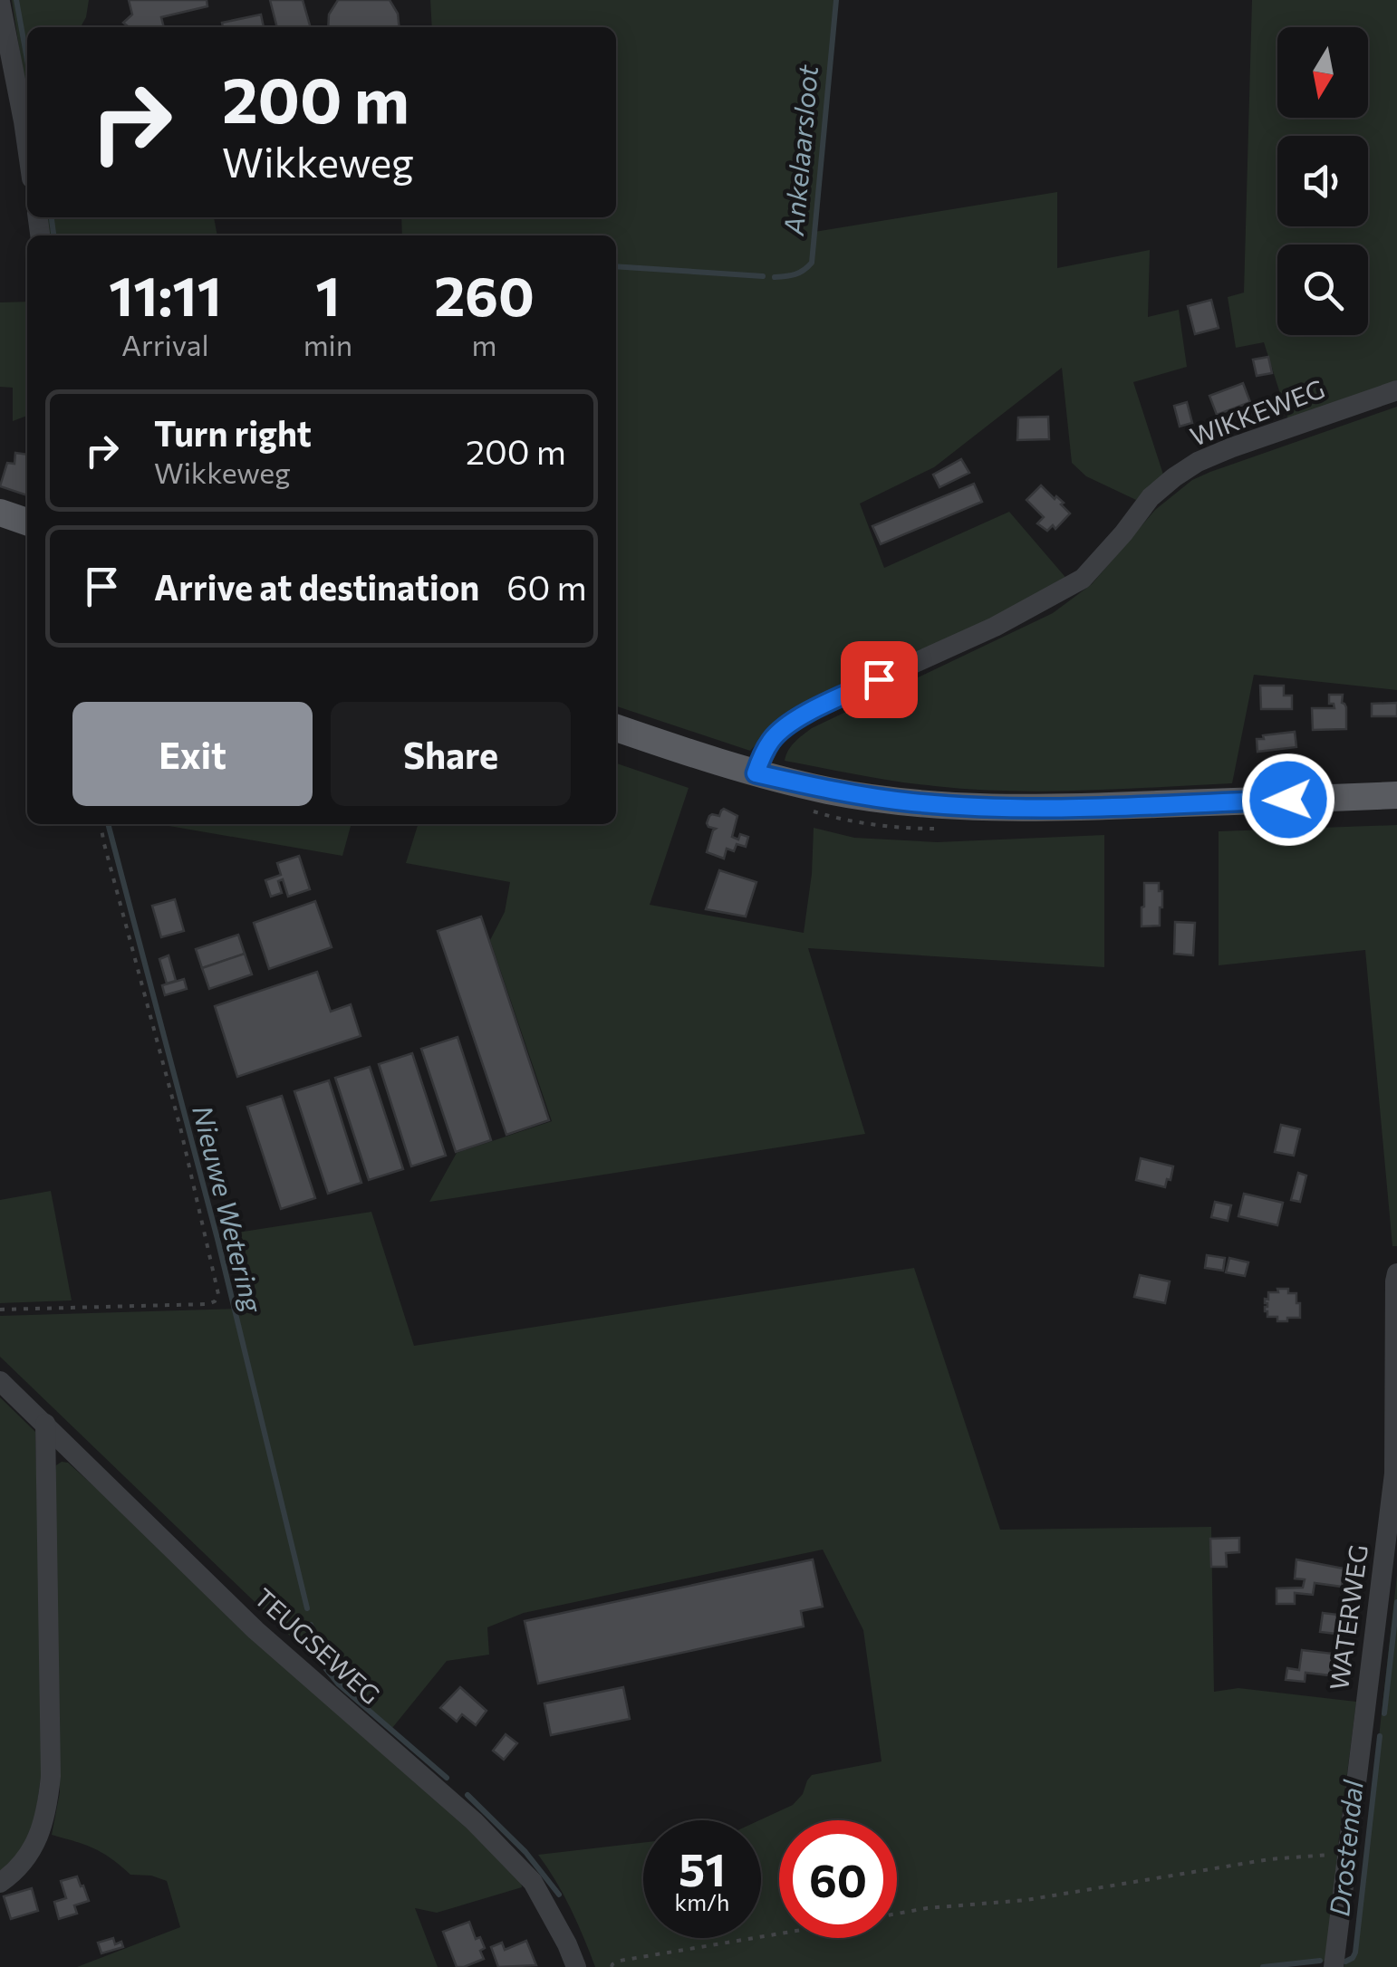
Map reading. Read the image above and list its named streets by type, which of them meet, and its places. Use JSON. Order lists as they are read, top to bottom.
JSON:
{
  "streets": {
    "street": ["WIKKEWEG", "WATERWEG", "TEUGSEWEG"]
  },
  "water": ["Ankelaarsloot", "Nieuwe Wetering", "Drostendal"],
  "north": "bottom",
  "page": {
    "turn": ["200 m", "Wikkeweg"],
    "eta": [
      "11:11",
      "Arrival",
      "1",
      "min",
      "260",
      "m"
    ],
    "list": [
      {
        "name": "Turn right",
        "note": "Wikkeweg",
        "value": "200 m"
      },
      {
        "name": "Arrive at destination",
        "value": "60 m"
      }
    ],
    "buttons": ["Exit", "Share"],
    "speed": "51 km/h",
    "limit": "60"
  }
}
